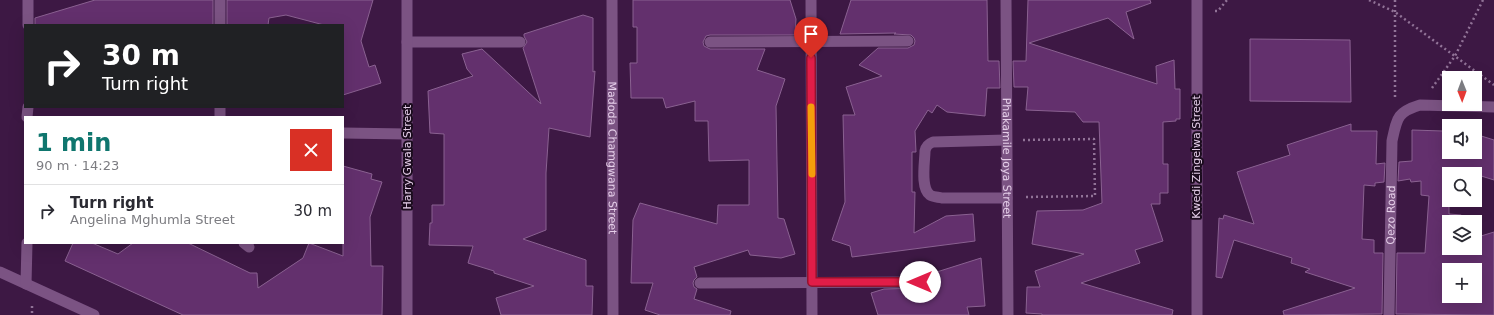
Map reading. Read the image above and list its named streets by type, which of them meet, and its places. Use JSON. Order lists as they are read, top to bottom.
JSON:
{
  "streets": {
    "street": [
      "Harry Gwala Street",
      "Kwedi Zingelwa Street",
      "Madoda Chamgwana Street",
      "Phakamile Joya Street",
      "Qezo Road"
    ]
  },
  "north": "bottom",
  "page": {
    "turn": ["30 m", "Turn right"],
    "map_buttons": "+",
    "heading": ["1 min", "90 m · 14:23"],
    "list": [
      {
        "name": "Turn right",
        "note": "Angelina Mghumla Street",
        "value": "30 m"
      }
    ]
  }
}
